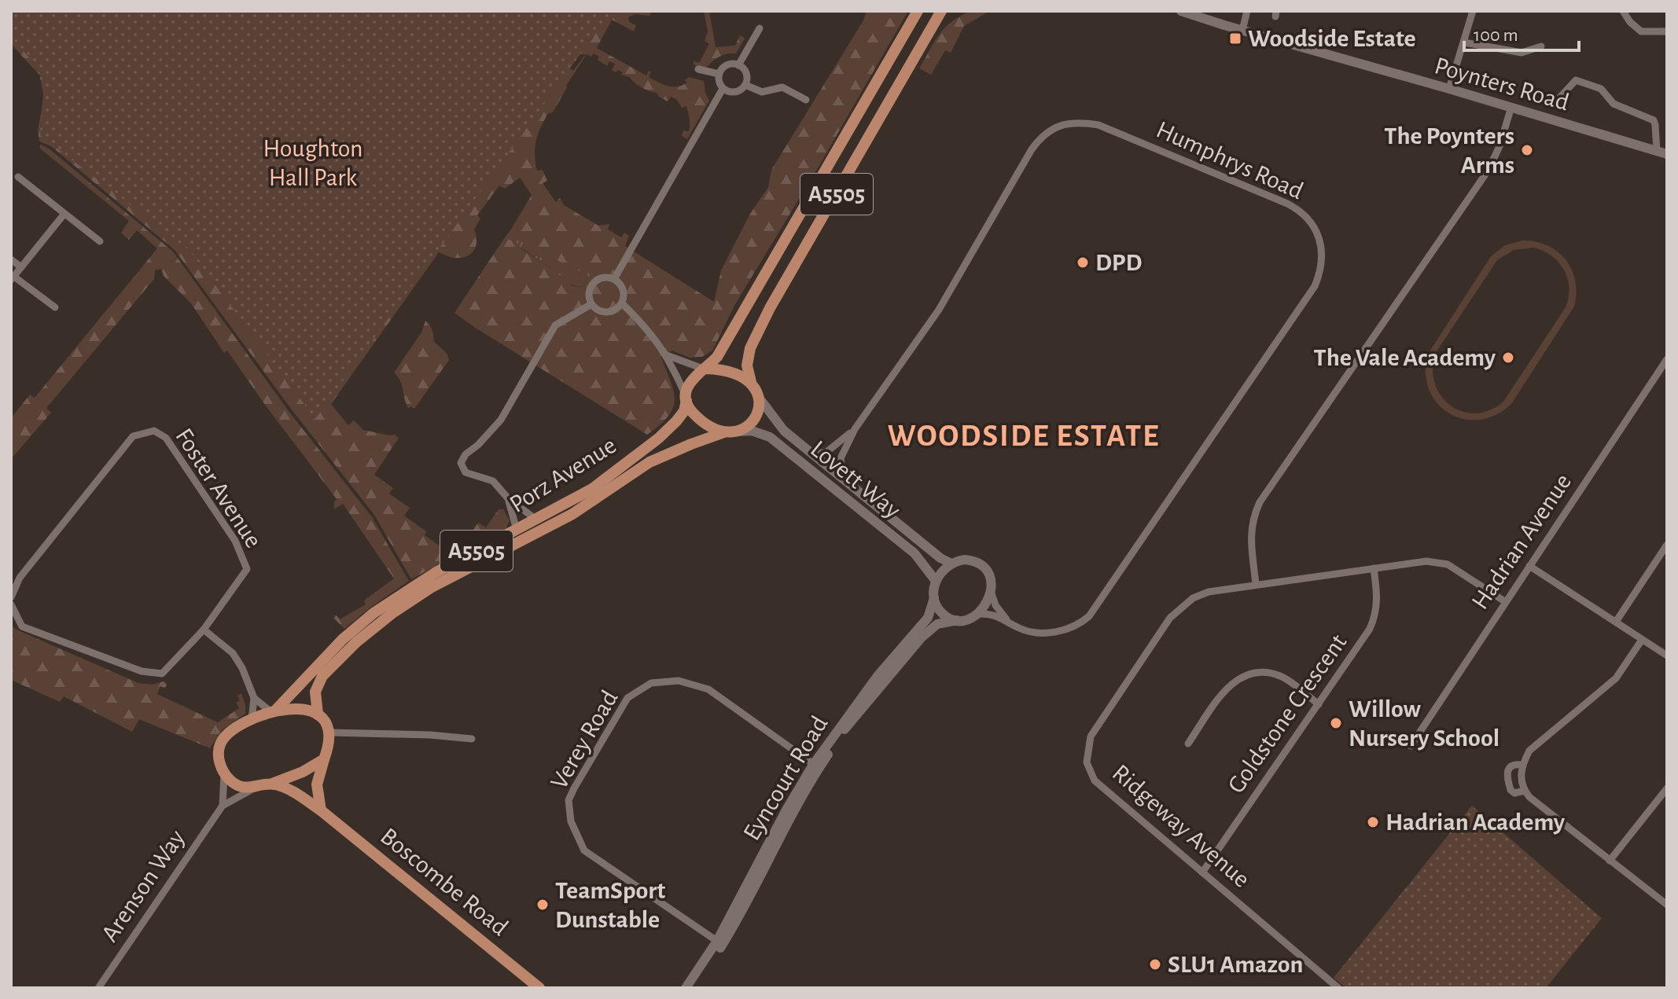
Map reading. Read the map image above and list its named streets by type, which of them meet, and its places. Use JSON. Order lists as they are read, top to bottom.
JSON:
{
  "streets": {
    "main road": ["A5505", "Porz Avenue", "Boscombe Road"],
    "street": [
      "Poynters Road",
      "Humphrys Road",
      "Lovett Way",
      "Foster Avenue",
      "Hadrian Avenue",
      "Goldstone Crescent",
      "Verey Road",
      "Eyncourt Road",
      "Ridgeway Avenue",
      "Arenson Way"
    ]
  },
  "crossings": [
    ["Humphrys Road", "Lovett Way"],
    ["Humphrys Road", "Eyncourt Road"],
    ["A5505", "Porz Avenue"],
    ["A5505", "Lovett Way"],
    ["A5505", "Boscombe Road"],
    ["A5505", "Arenson Way"],
    ["Porz Avenue", "Lovett Way"],
    ["Porz Avenue", "Boscombe Road"],
    ["Porz Avenue", "Arenson Way"],
    ["Lovett Way", "Eyncourt Road"],
    ["Hadrian Avenue", "Ridgeway Avenue"],
    ["Goldstone Crescent", "Ridgeway Avenue"],
    ["Verey Road", "Eyncourt Road"],
    ["Boscombe Road", "Arenson Way"]
  ],
  "districts": ["WOODSIDE ESTATE"],
  "parks": ["Houghton Hall Park"],
  "places": {
    "transit": ["Woodside Estate"],
    "other": [
      "The Poynters Arms",
      "DPD",
      "The Vale Academy",
      "Willow Nursery School",
      "Hadrian Academy",
      "TeamSport Dunstable",
      "SLU1 Amazon"
    ]
  },
  "scale_bar": "100 m"
}
